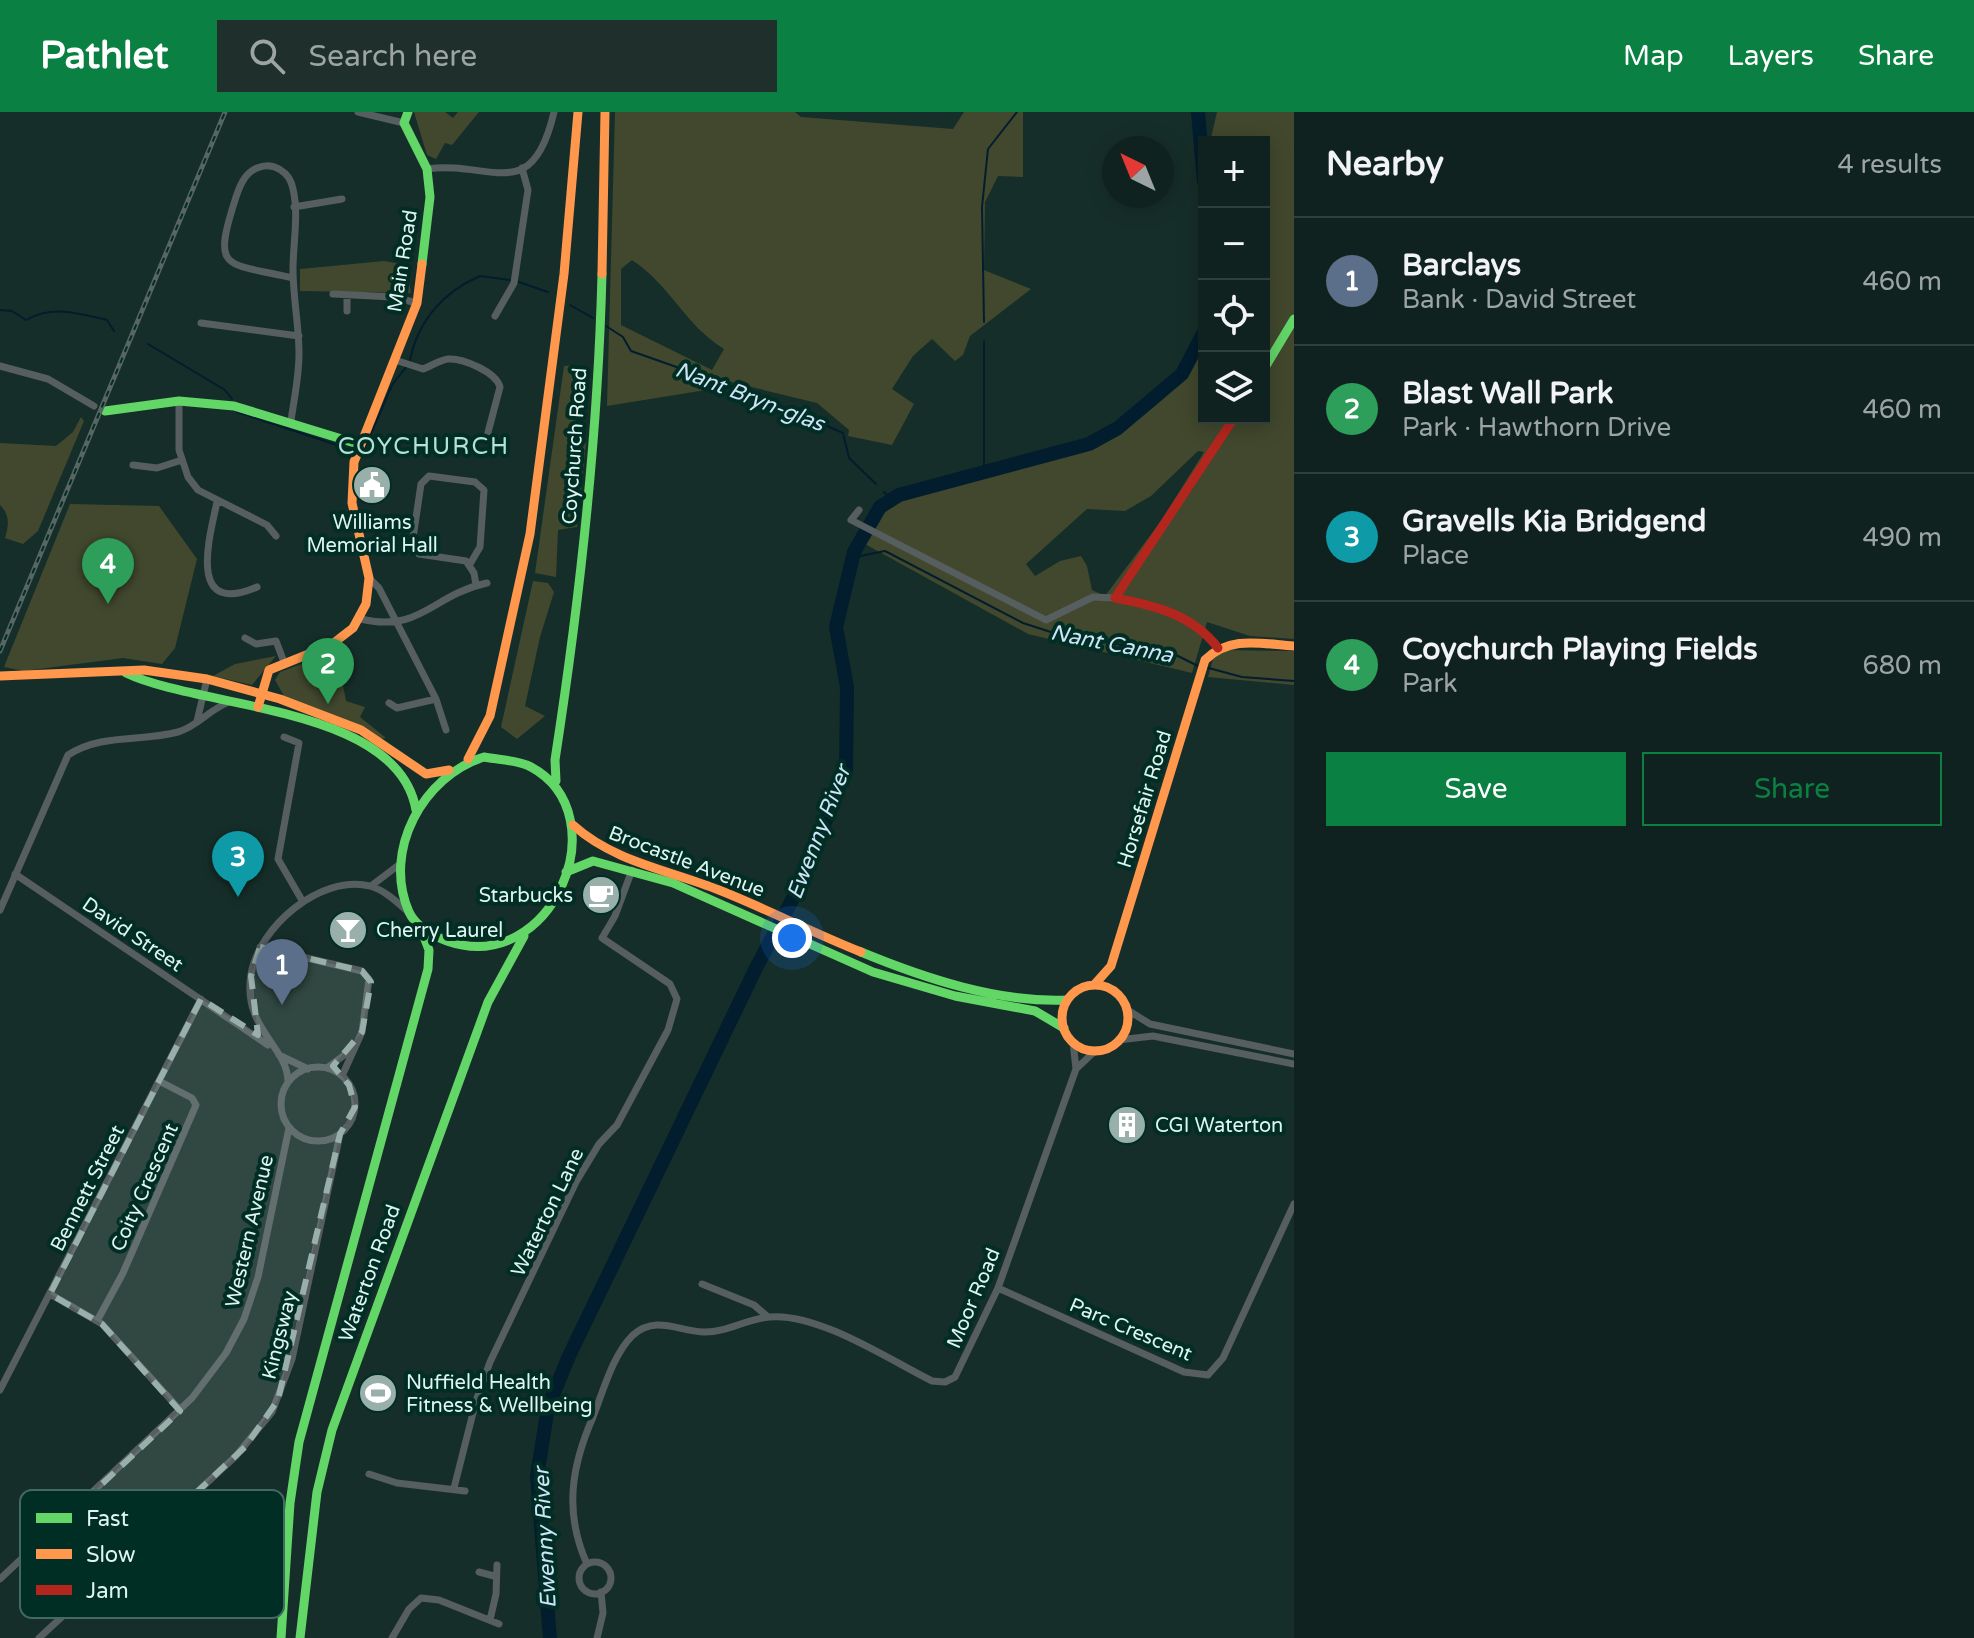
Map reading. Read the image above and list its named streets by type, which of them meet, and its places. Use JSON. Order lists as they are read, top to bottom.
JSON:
{
  "streets": {
    "main road": [
      "Main Road",
      "Coychurch Road",
      "Horsefair Road",
      "Brocastle Avenue",
      "Waterton Road"
    ],
    "street": [
      "David Street",
      "Coity Crescent",
      "Bennett Street",
      "Waterton Lane",
      "Western Avenue",
      "Moor Road",
      "Parc Crescent",
      "Kingsway"
    ]
  },
  "crossings": [
    ["Coychurch Road", "Brocastle Avenue"],
    ["Coychurch Road", "Waterton Road"],
    ["Horsefair Road", "Brocastle Avenue"],
    ["Horsefair Road", "Moor Road"],
    ["Brocastle Avenue", "Waterton Lane"],
    ["Brocastle Avenue", "Waterton Road"],
    ["Brocastle Avenue", "Moor Road"],
    ["David Street", "Bennett Street"],
    ["Coity Crescent", "Bennett Street"],
    ["Western Avenue", "Kingsway"],
    ["Moor Road", "Parc Crescent"]
  ],
  "districts": ["COYCHURCH"],
  "water": ["Nant Bryn-glas", "Nant Canna", "Ewenny River"],
  "places": {
    "public building": ["Williams Memorial Hall"],
    "cafe": ["Starbucks"],
    "bar": ["Cherry Laurel"],
    "building": ["CGI Waterton"],
    "sports": ["Nuffield Health Fitness & Wellbeing"]
  },
  "legend": ["Fast", "Slow", "Jam"],
  "north": "top left",
  "page": {
    "header": "Pathlet",
    "search": "Search here",
    "nav": ["Map", "Layers", "Share"],
    "heading": ["Nearby", "4 results"],
    "map_buttons": ["+", "−"],
    "list": [
      {
        "mark": "1",
        "name": "Barclays",
        "note": "Bank · David Street",
        "value": "460 m"
      },
      {
        "mark": "2",
        "name": "Blast Wall Park",
        "note": "Park · Hawthorn Drive",
        "value": "460 m"
      },
      {
        "mark": "3",
        "name": "Gravells Kia Bridgend",
        "note": "Place",
        "value": "490 m"
      },
      {
        "mark": "4",
        "name": "Coychurch Playing Fields",
        "note": "Park",
        "value": "680 m"
      }
    ],
    "pins": [
      "4",
      "2",
      "3",
      "1"
    ],
    "buttons": ["Save", "Share"]
  }
}
